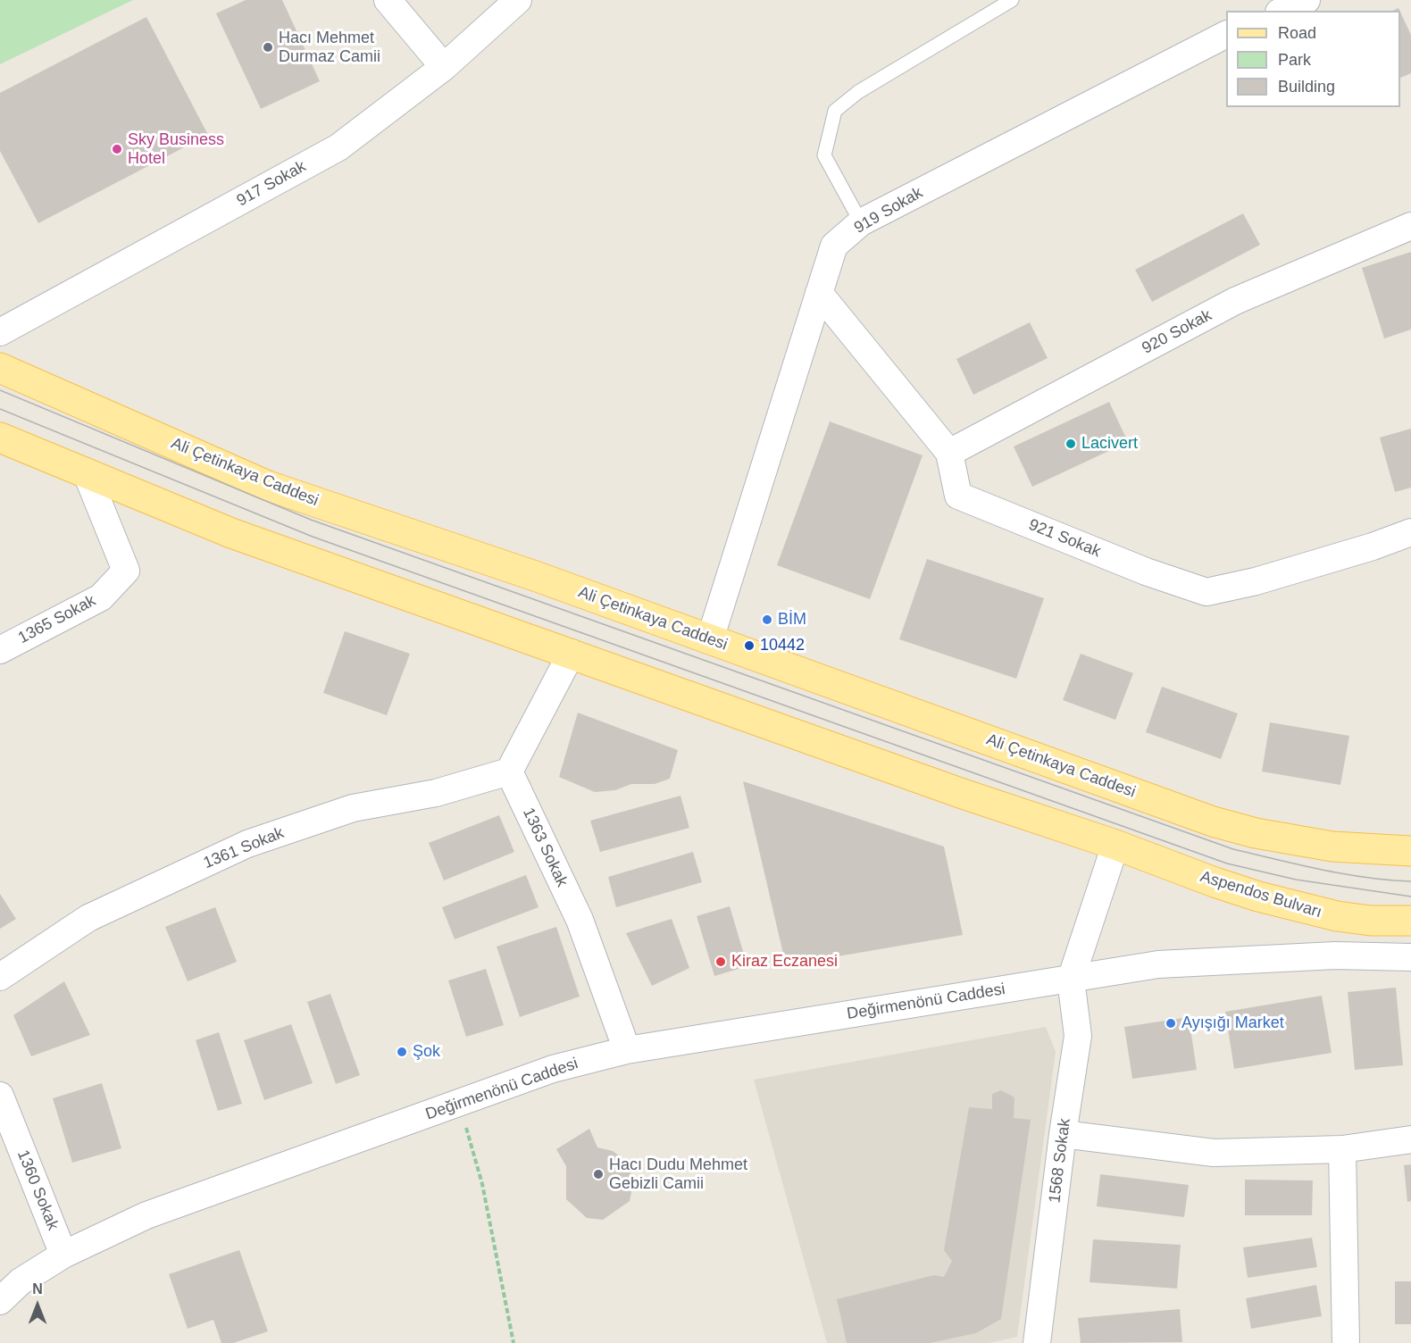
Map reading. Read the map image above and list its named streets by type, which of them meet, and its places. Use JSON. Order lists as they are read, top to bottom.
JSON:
{
  "streets": {
    "main road": ["Ali Çetinkaya Caddesi", "Aspendos Bulvarı"],
    "street": [
      "917 Sokak",
      "919 Sokak",
      "920 Sokak",
      "921 Sokak",
      "1365 Sokak",
      "1363 Sokak",
      "1361 Sokak",
      "Değirmenönü Caddesi",
      "1568 Sokak",
      "1360 Sokak"
    ]
  },
  "crossings": [
    ["919 Sokak", "Ali Çetinkaya Caddesi"],
    ["919 Sokak", "921 Sokak"],
    ["920 Sokak", "921 Sokak"],
    ["1365 Sokak", "Aspendos Bulvarı"],
    ["1363 Sokak", "1361 Sokak"],
    ["1363 Sokak", "Değirmenönü Caddesi"],
    ["Değirmenönü Caddesi", "1568 Sokak"],
    ["Değirmenönü Caddesi", "1360 Sokak"]
  ],
  "places": [
    "Hacı Mehmet Durmaz Camii",
    "Sky Business Hotel",
    "Lacivert",
    "BİM",
    "10442",
    "Kiraz Eczanesi",
    "Ayışığı Market",
    "Şok",
    "Hacı Dudu Mehmet Gebizli Camii"
  ],
  "legend": ["Road", "Park", "Building"],
  "north": "top"
}
